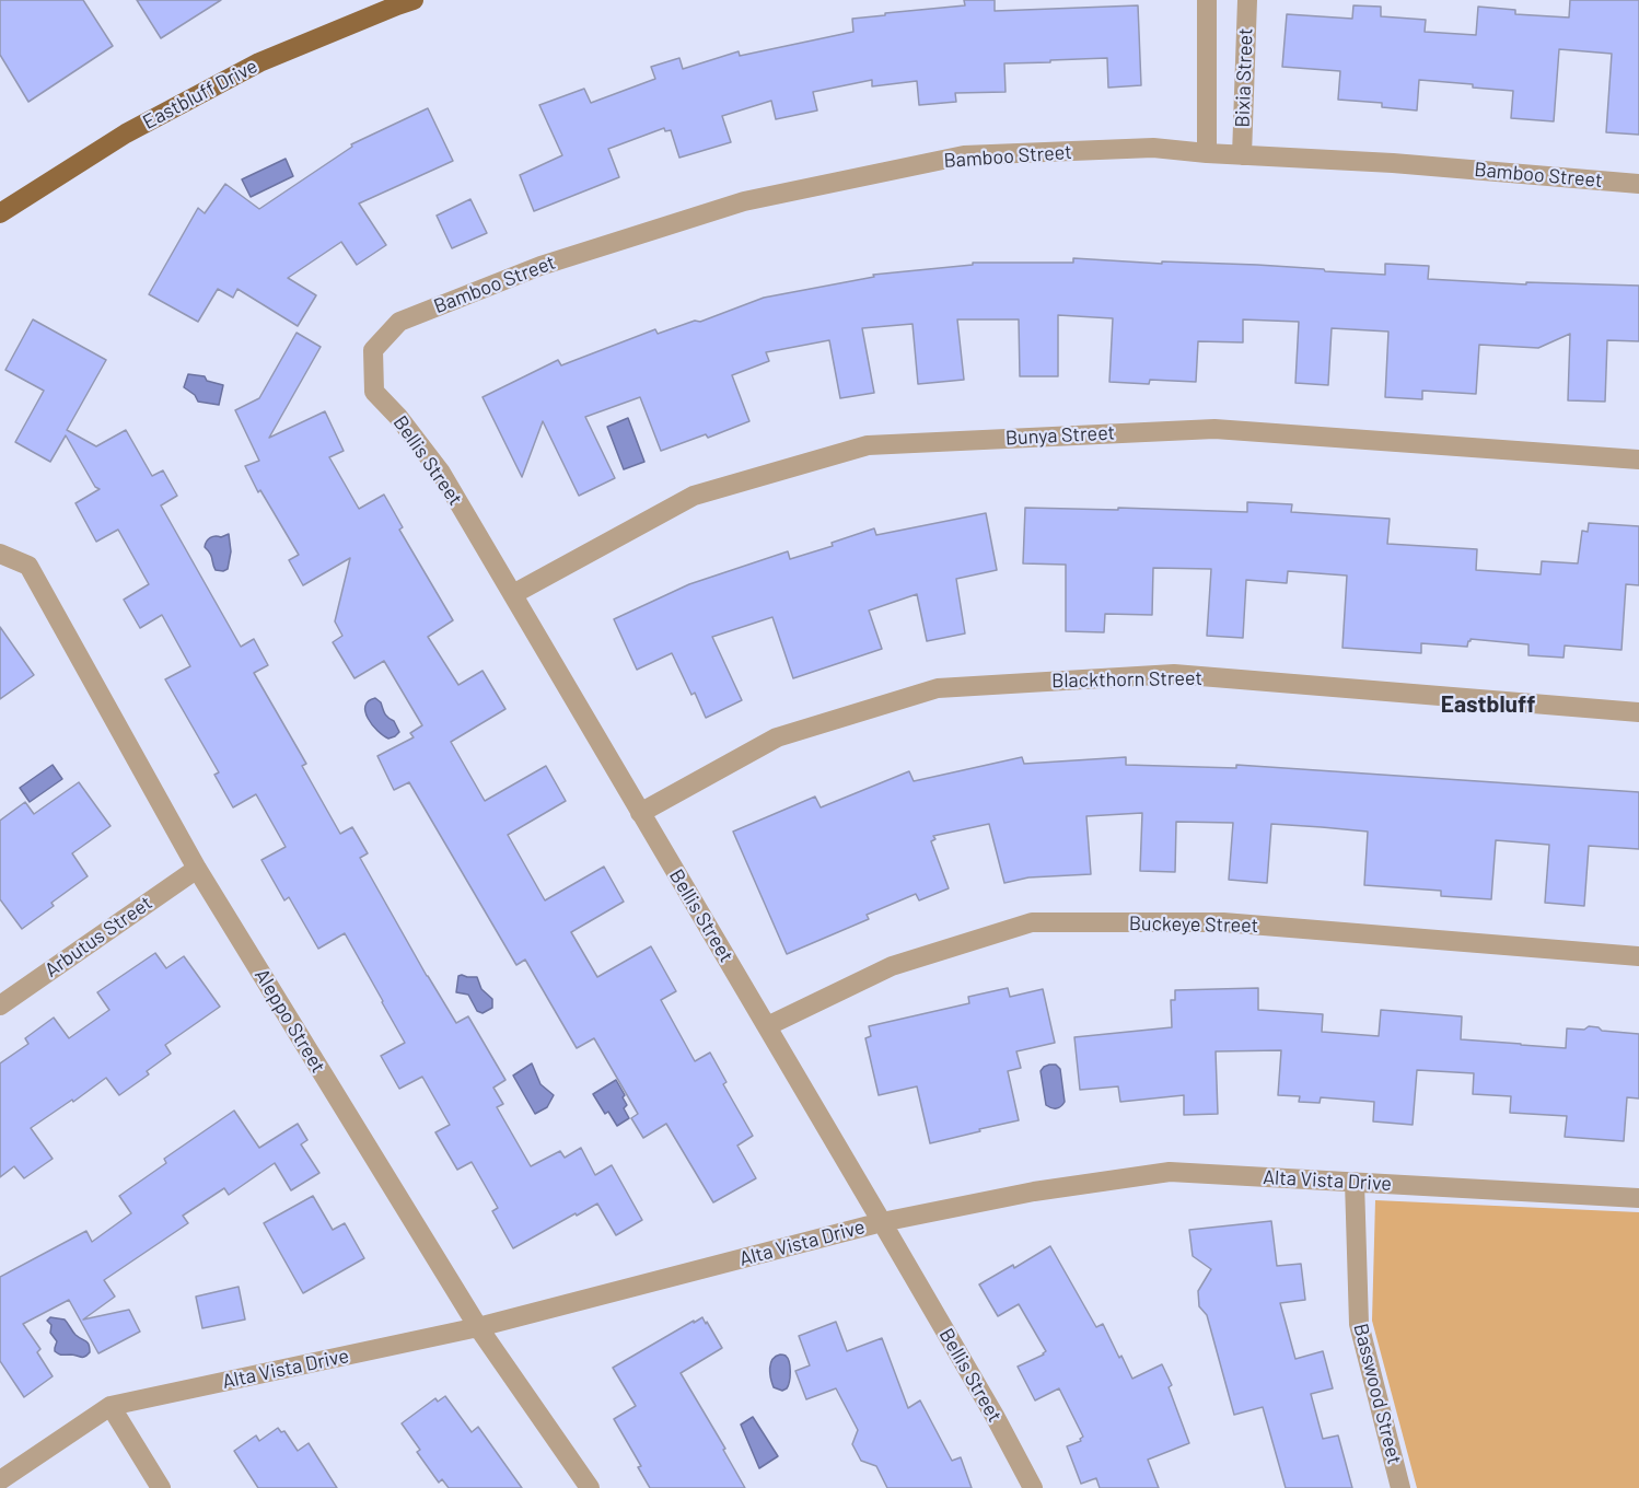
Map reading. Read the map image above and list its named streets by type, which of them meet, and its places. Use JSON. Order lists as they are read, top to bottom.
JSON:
{
  "streets": {
    "main road": ["Eastbluff Drive"],
    "street": [
      "Bixia Street",
      "Bamboo Street",
      "Bunya Street",
      "Bellis Street",
      "Blackthorn Street",
      "Buckeye Street",
      "Arbutus Street",
      "Aleppo Street",
      "Alta Vista Drive",
      "Basswood Street"
    ]
  },
  "crossings": [
    ["Bixia Street", "Bamboo Street"],
    ["Bamboo Street", "Bellis Street"],
    ["Bunya Street", "Bellis Street"],
    ["Bellis Street", "Blackthorn Street"],
    ["Bellis Street", "Buckeye Street"],
    ["Bellis Street", "Alta Vista Drive"],
    ["Arbutus Street", "Aleppo Street"],
    ["Aleppo Street", "Alta Vista Drive"],
    ["Alta Vista Drive", "Basswood Street"]
  ],
  "districts": ["Eastbluff"]
}
